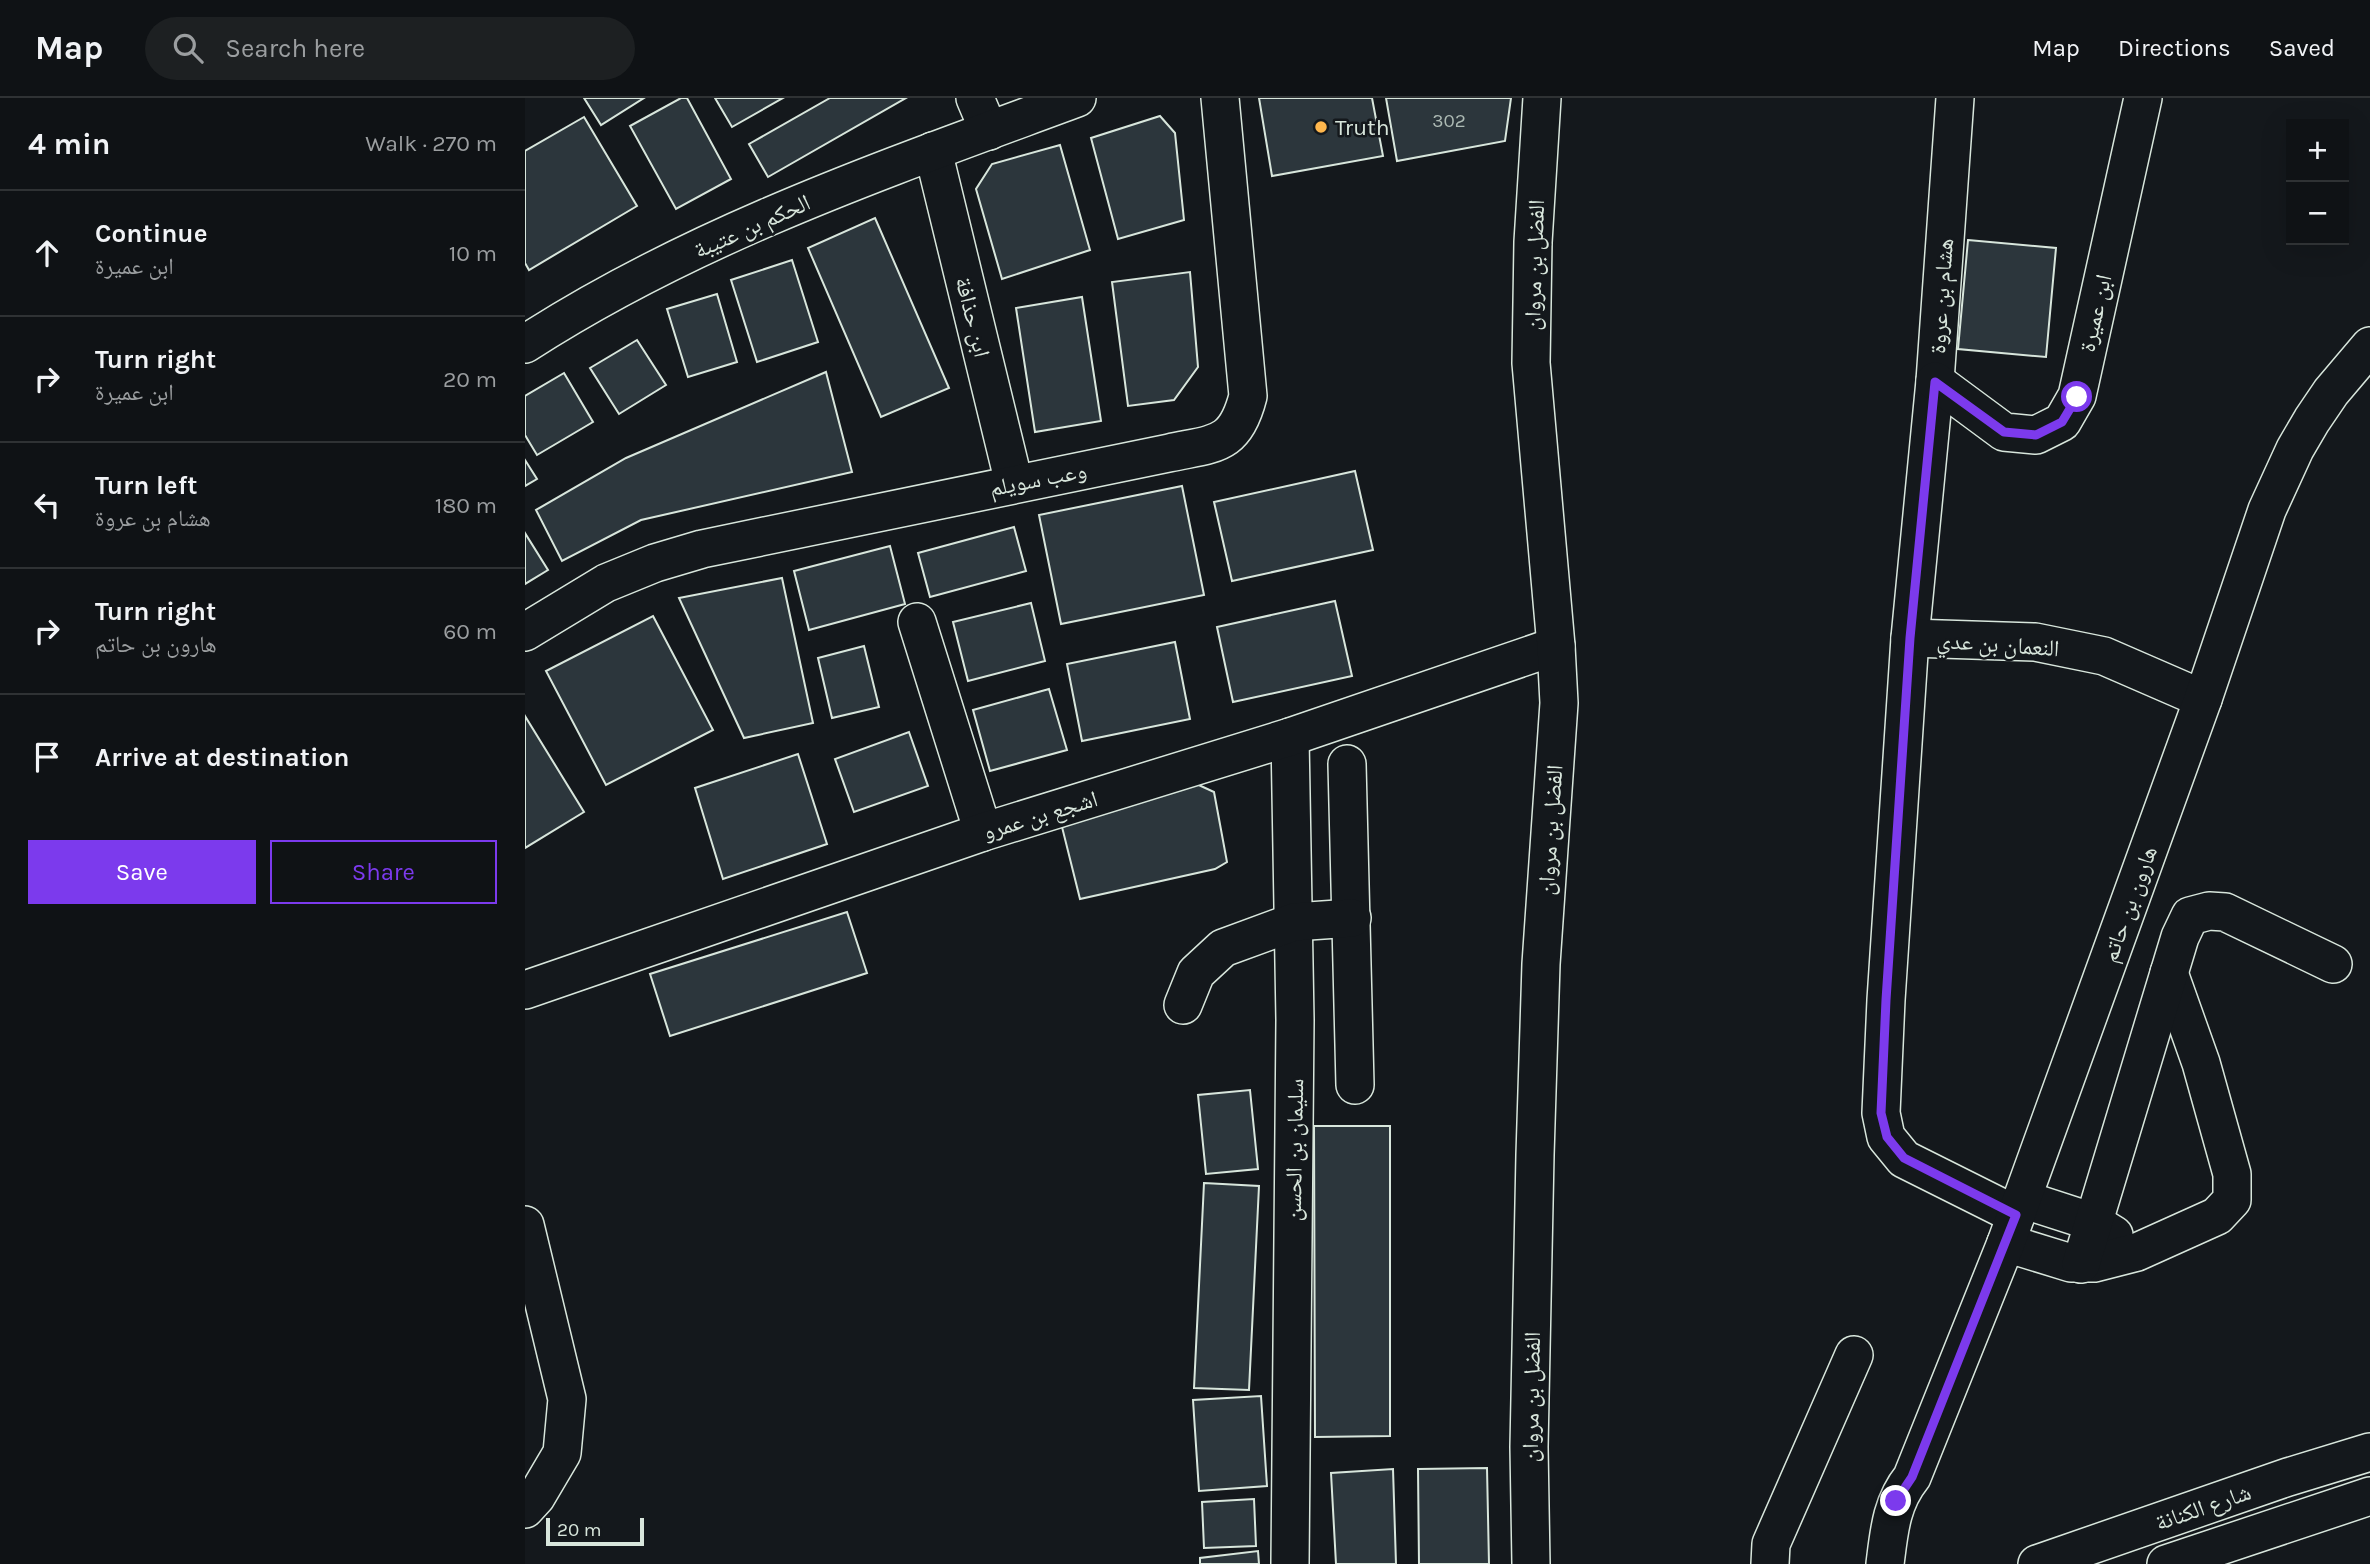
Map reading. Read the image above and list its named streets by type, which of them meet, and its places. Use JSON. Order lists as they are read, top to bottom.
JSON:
{
  "streets": {
    "street": [
      "الحكم بن عتيبة",
      "الفضل بن مروان",
      "هشام بن عروة",
      "ابن عميرة",
      "ابن حذافة",
      "وعب سويلم",
      "النعمان بن عدي",
      "اشجع بن عمرو",
      "هارون بن حاتم",
      "سليمان بن الحسن",
      "شارع الكنانة"
    ]
  },
  "crossings": [
    ["الحكم بن عتيبة", "ابن حذافة"],
    ["الفضل بن مروان", "اشجع بن عمرو"],
    ["هشام بن عروة", "ابن عميرة"],
    ["هشام بن عروة", "النعمان بن عدي"],
    ["هشام بن عروة", "هارون بن حاتم"],
    ["ابن حذافة", "وعب سويلم"],
    ["النعمان بن عدي", "هارون بن حاتم"],
    ["اشجع بن عمرو", "سليمان بن الحسن"]
  ],
  "places": ["Truth"],
  "house_numbers": ["302"],
  "scale_bar": "20 m",
  "page": {
    "header": "Map",
    "search": "Search here",
    "nav": ["Map", "Directions", "Saved"],
    "heading": ["4 min", "Walk · 270 m"],
    "map_buttons": ["+", "−"],
    "list": [
      ["Continue", "ابن عميرة", "10 m"],
      ["Turn right", "ابن عميرة", "20 m"],
      ["Turn left", "هشام بن عروة", "180 m"],
      ["Turn right", "هارون بن حاتم", "60 m"],
      "Arrive at destination"
    ],
    "buttons": ["Save", "Share"],
    "scale": "20 m"
  }
}
